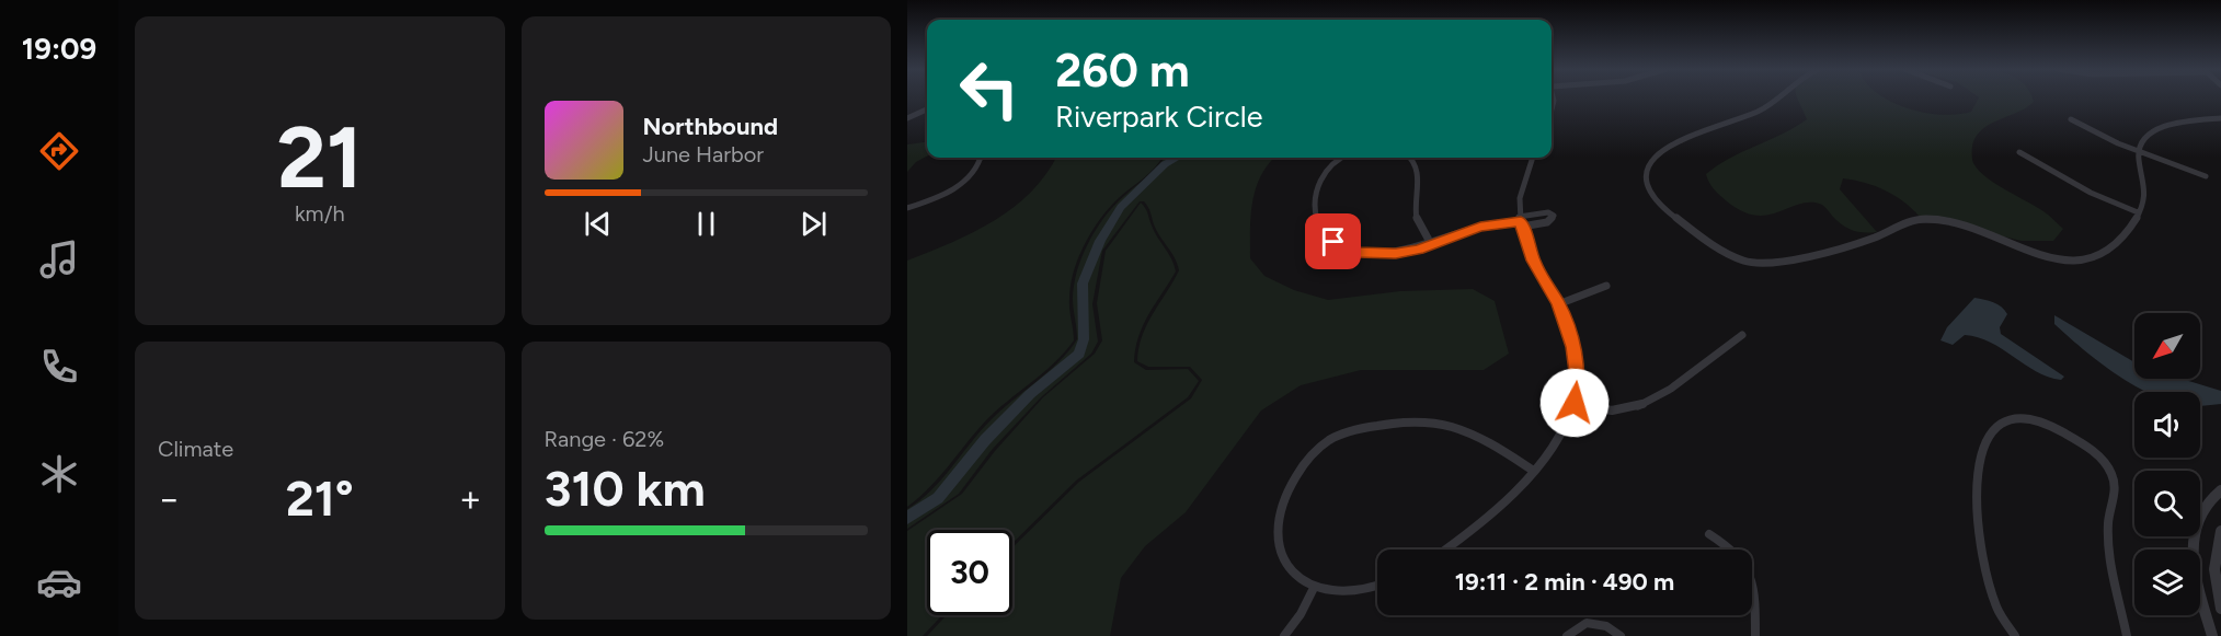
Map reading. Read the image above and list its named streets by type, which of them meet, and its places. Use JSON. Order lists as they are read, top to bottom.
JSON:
{
  "north": "bottom left",
  "page": {
    "tabs": "19:09",
    "tile": [
      ["21", "km/h"],
      "Climate",
      ["Range · 62%", "310 km"]
    ],
    "turn": ["260 m", "Riverpark Circle"],
    "song": ["Northbound", "June Harbor"],
    "heat": ["−", "21°", "+"],
    "limit": "30",
    "trip": "19:11 · 2 min · 490 m"
  }
}
